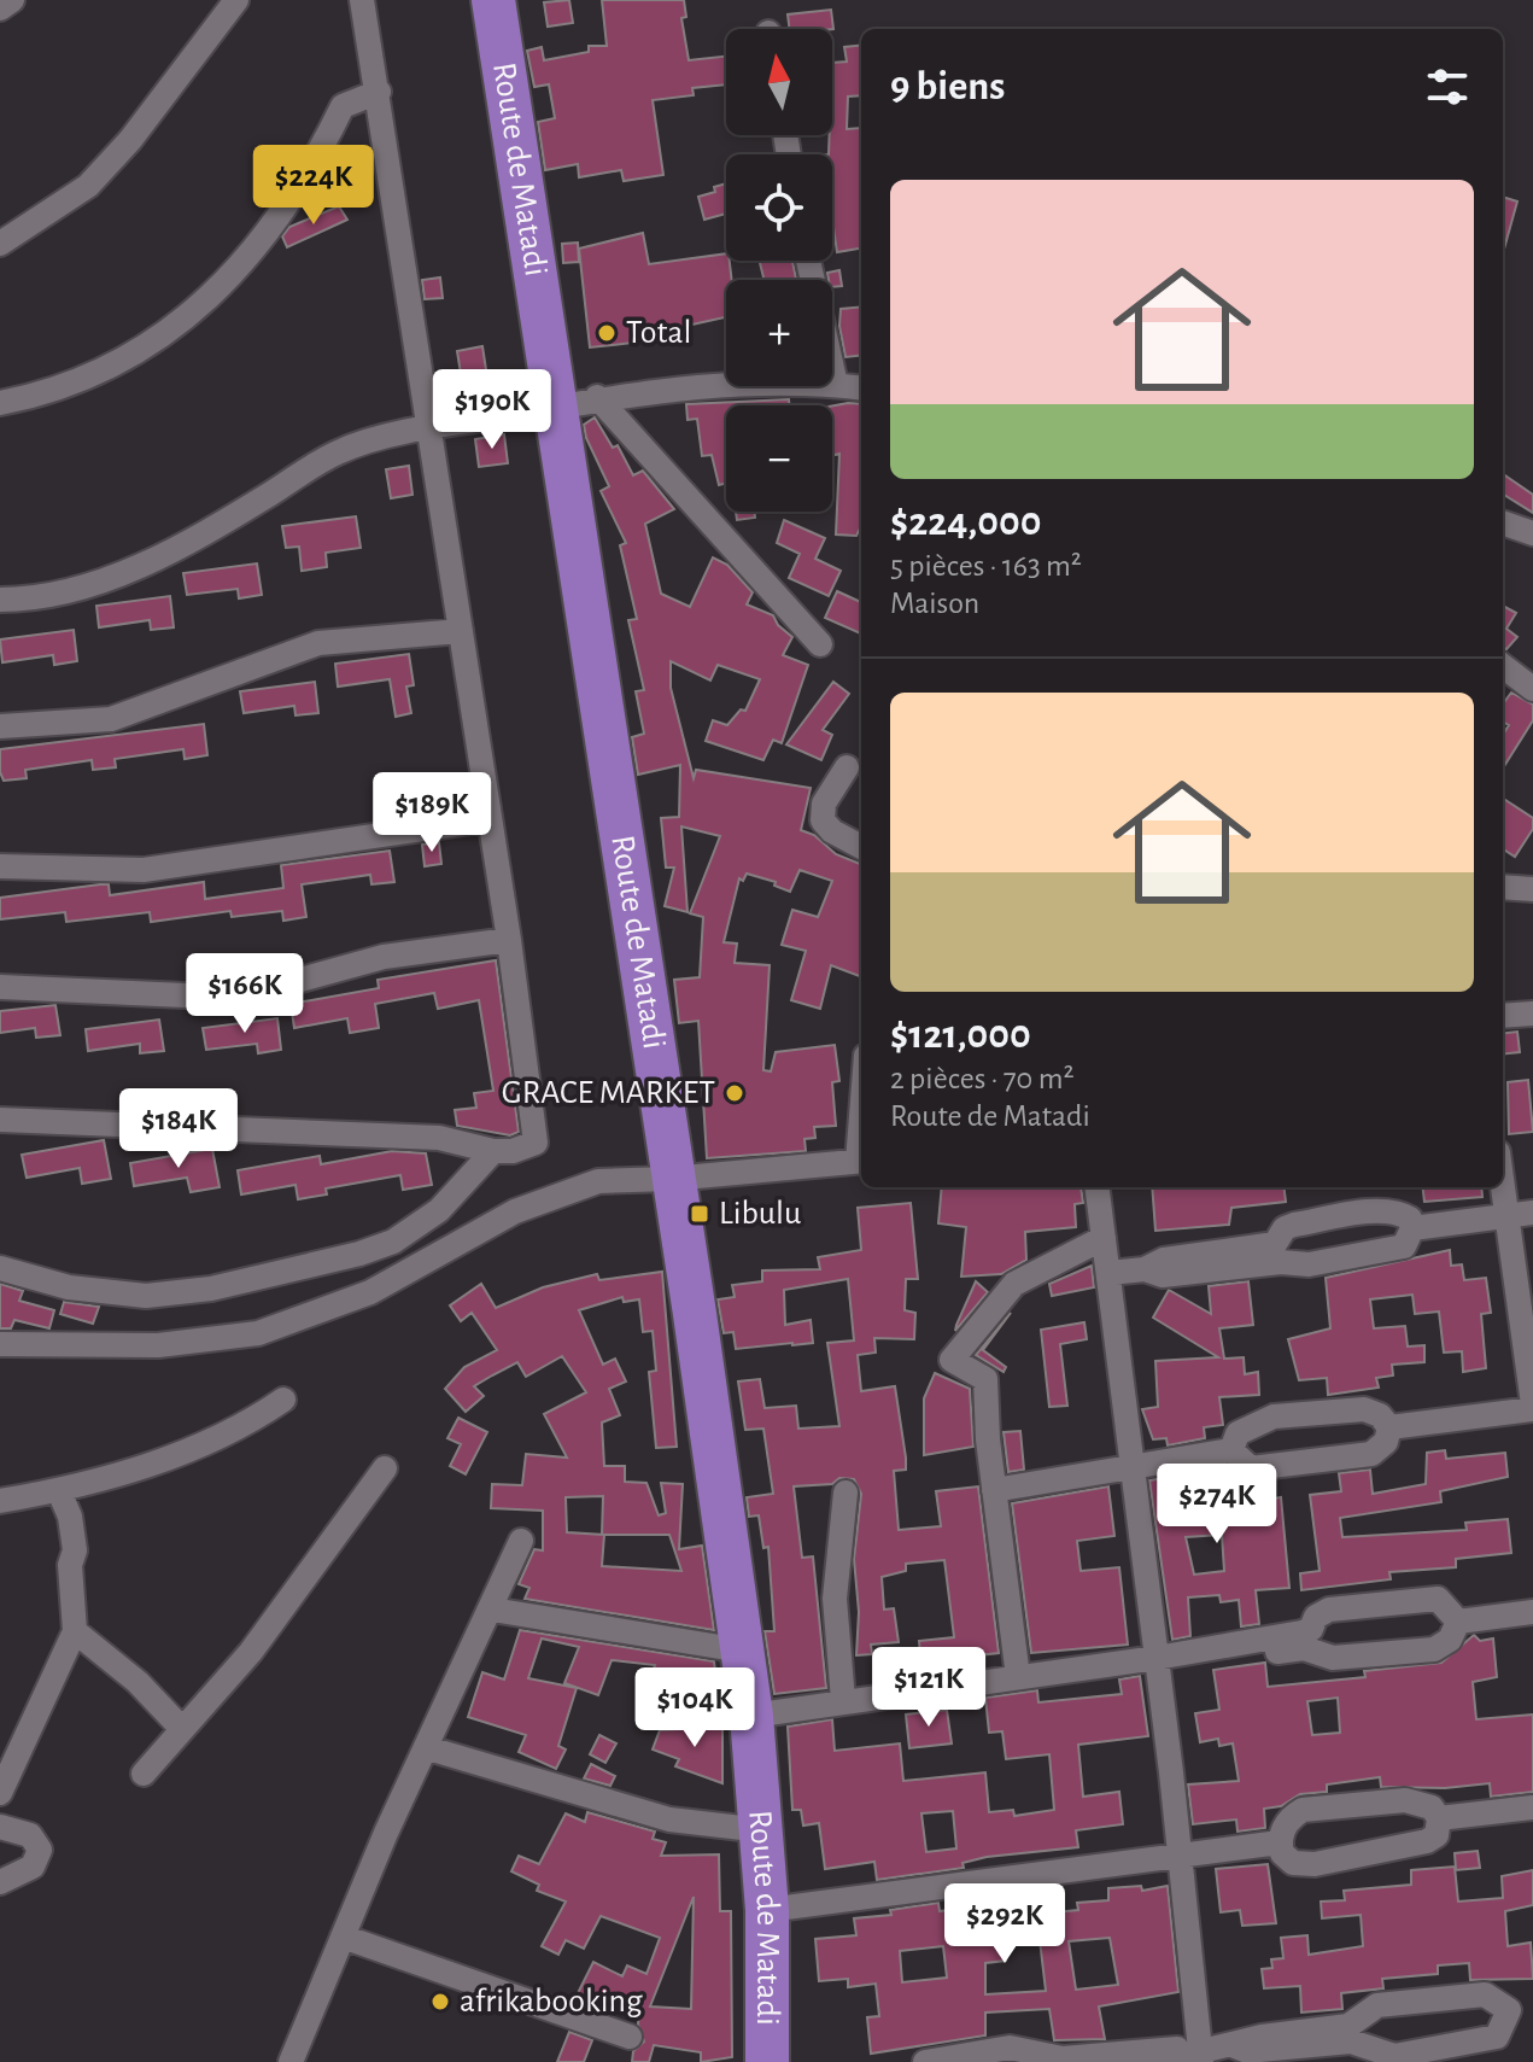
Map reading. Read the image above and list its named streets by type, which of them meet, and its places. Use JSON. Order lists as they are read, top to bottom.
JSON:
{
  "streets": {
    "highway": ["Route de Matadi"]
  },
  "places": {
    "other": ["Total", "GRACE MARKET", "afrikabooking"],
    "transit": ["Libulu"]
  },
  "north": "top",
  "page": {
    "map_buttons": ["+", "−"],
    "heading": "9 biens",
    "price": [
      "$224K",
      "$190K",
      "$189K",
      "$166K",
      "$184K",
      "$274K",
      "$121K",
      "$104K",
      "$292K"
    ],
    "list": [
      {
        "name": "$224,000",
        "note": "5 pièces · 163 m² · Maison"
      },
      {
        "name": "$121,000",
        "note": "2 pièces · 70 m² · Route de Matadi"
      }
    ]
  }
}
